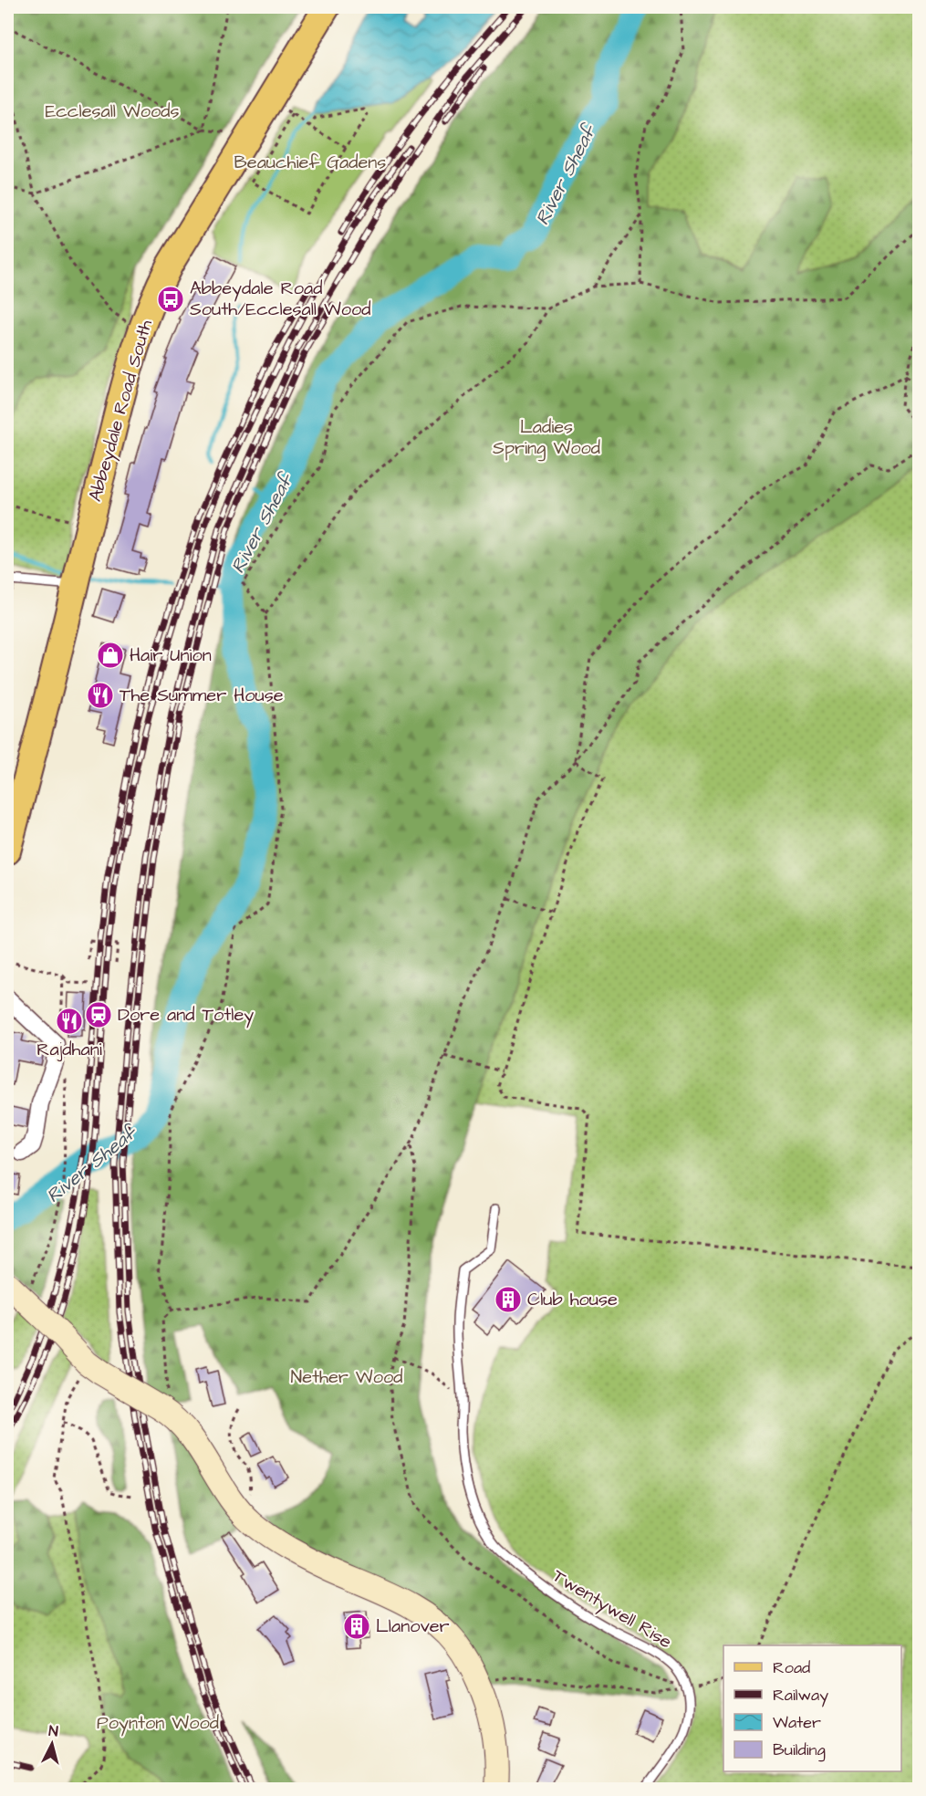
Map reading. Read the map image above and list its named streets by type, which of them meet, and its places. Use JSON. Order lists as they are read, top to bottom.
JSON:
{
  "streets": {
    "main road": ["Abbeydale Road South"],
    "lane": ["Twentywell Rise"]
  },
  "water": ["River Sheaf"],
  "parks": [
    "Ecclesall Woods",
    "Beauchief Gadens",
    "Ladies Spring Wood",
    "Nether Wood",
    "Poynton Wood"
  ],
  "places": {
    "bus stop": ["Abbeydale Road South/Ecclesall Wood"],
    "shop": ["Hair Union"],
    "restaurant": ["The Summer House", "Rajdhani"],
    "station": ["Dore and Totley"],
    "building": ["Club house", "Llanover"]
  },
  "legend": [
    "Road",
    "Railway",
    "Water",
    "Building"
  ],
  "north": "top"
}
